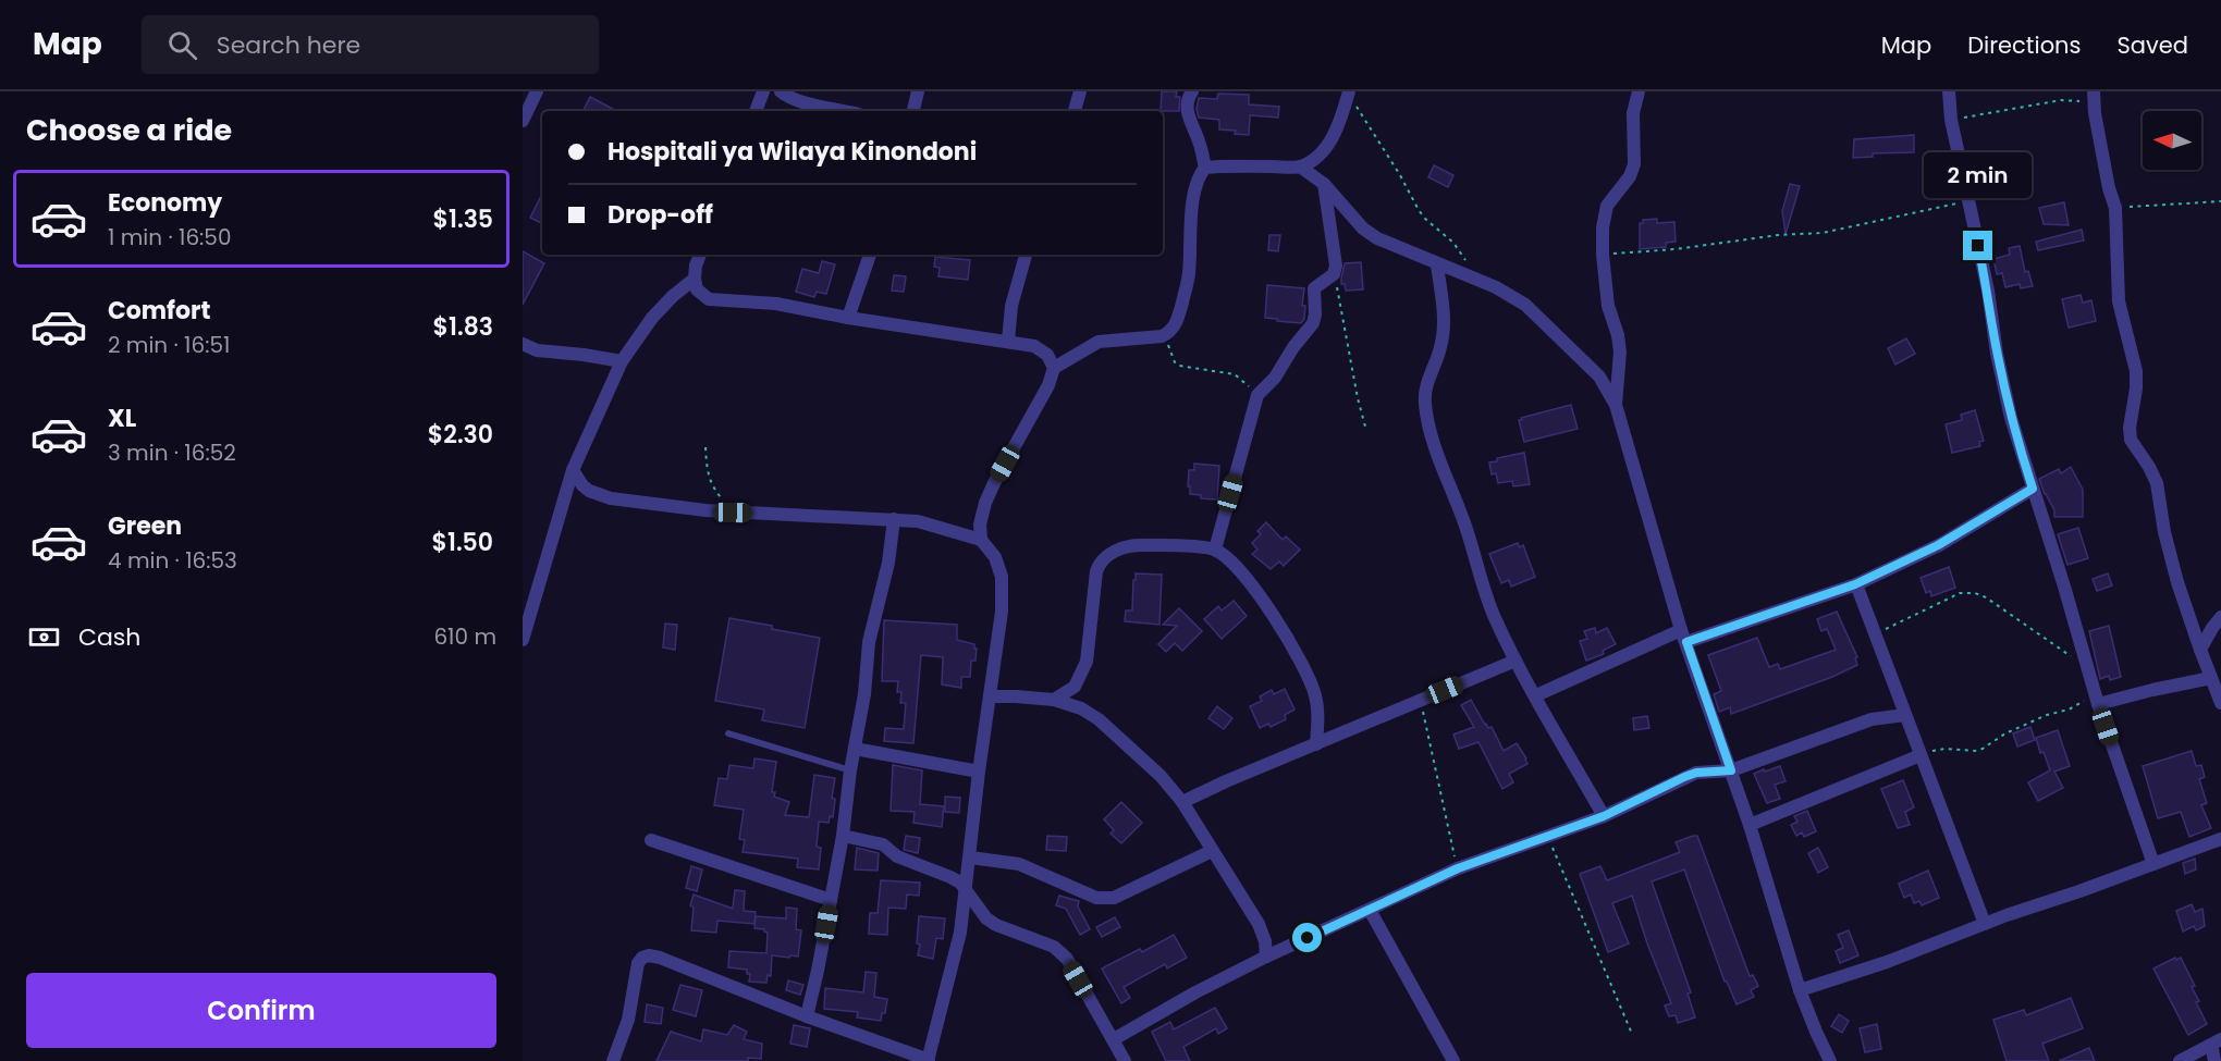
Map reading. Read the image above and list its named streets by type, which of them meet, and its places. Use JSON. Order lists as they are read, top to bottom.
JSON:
{
  "north": "left",
  "page": {
    "header": "Map",
    "search": "Search here",
    "nav": ["Map", "Directions", "Saved"],
    "heading": "Choose a ride",
    "banner": ["Hospitali ya Wilaya Kinondoni", "Drop-off"],
    "bubble": "2 min",
    "list": [
      {
        "name": "Economy",
        "note": "1 min · 16:50",
        "value": "$1.35"
      },
      {
        "name": "Comfort",
        "note": "2 min · 16:51",
        "value": "$1.83"
      },
      {
        "name": "XL",
        "note": "3 min · 16:52",
        "value": "$2.30"
      },
      {
        "name": "Green",
        "note": "4 min · 16:53",
        "value": "$1.50"
      }
    ],
    "pay": ["Cash", "610 m"],
    "buttons": "Confirm"
  }
}
